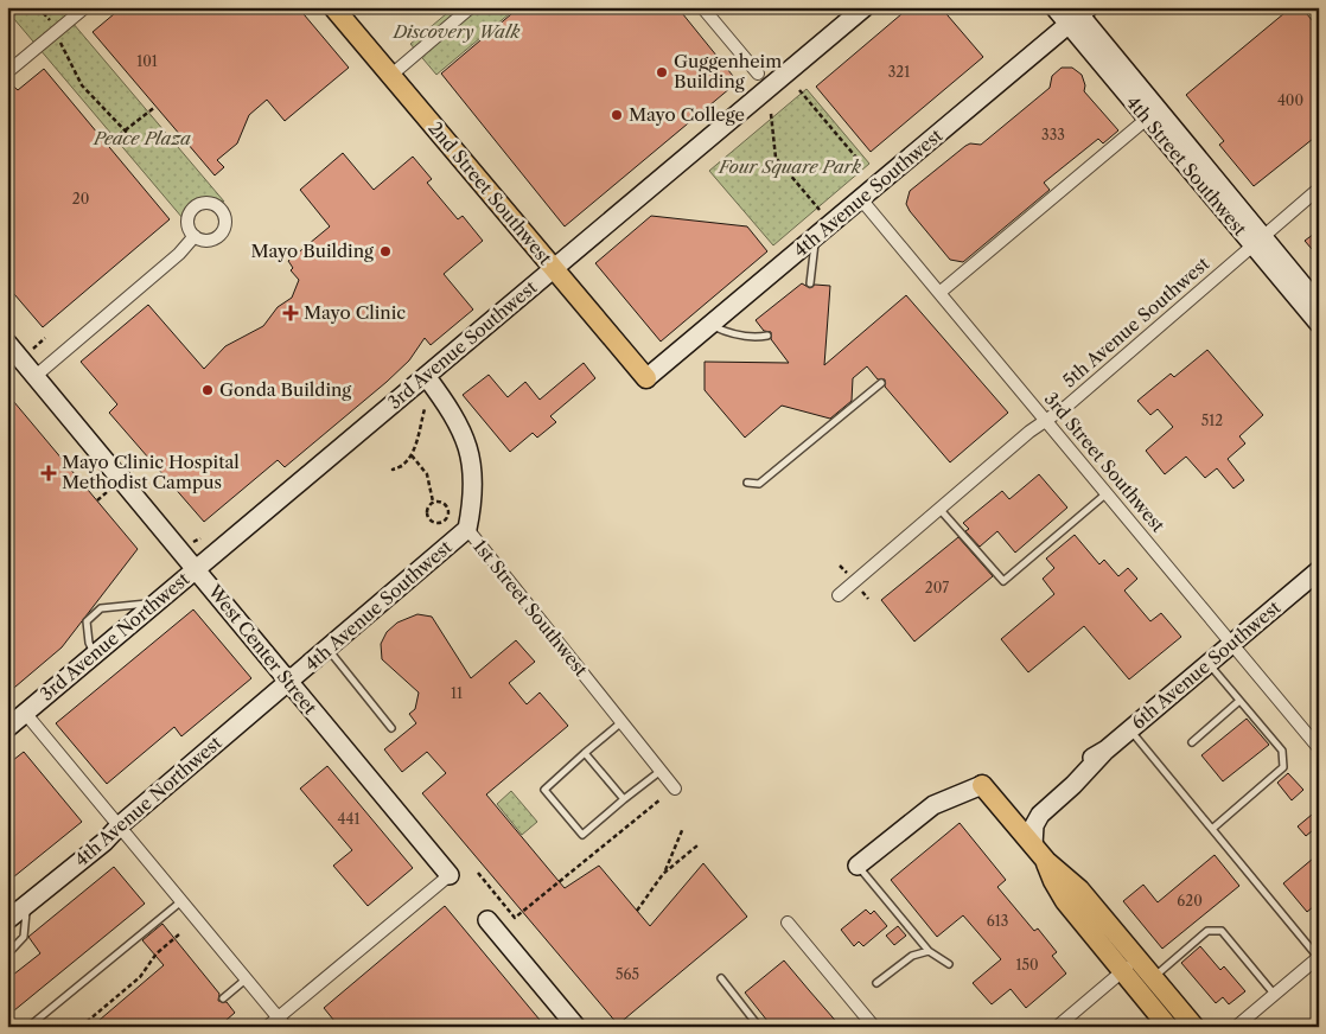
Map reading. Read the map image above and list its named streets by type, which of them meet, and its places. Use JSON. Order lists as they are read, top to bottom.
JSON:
{
  "streets": {
    "main road": ["2nd Street Southwest"],
    "street": [
      "4th Street Southwest",
      "4th Avenue Southwest",
      "5th Avenue Southwest",
      "3rd Avenue Southwest",
      "3rd Street Southwest",
      "1st Street Southwest",
      "3rd Avenue Northwest",
      "West Center Street",
      "6th Avenue Southwest",
      "4th Avenue Northwest"
    ]
  },
  "crossings": [
    ["4th Street Southwest", "4th Avenue Southwest"],
    ["4th Street Southwest", "5th Avenue Southwest"],
    ["2nd Street Southwest", "4th Avenue Southwest"],
    ["2nd Street Southwest", "3rd Avenue Southwest"],
    ["4th Avenue Southwest", "3rd Street Southwest"],
    ["4th Avenue Southwest", "1st Street Southwest"],
    ["4th Avenue Southwest", "West Center Street"],
    ["4th Avenue Southwest", "4th Avenue Northwest"],
    ["5th Avenue Southwest", "3rd Street Southwest"],
    ["3rd Avenue Southwest", "1st Street Southwest"],
    ["3rd Avenue Southwest", "3rd Avenue Northwest"],
    ["3rd Avenue Southwest", "West Center Street"],
    ["3rd Street Southwest", "6th Avenue Southwest"],
    ["3rd Avenue Northwest", "West Center Street"],
    ["West Center Street", "4th Avenue Northwest"]
  ],
  "parks": ["Discovery Walk", "Peace Plaza", "Four Square Park"],
  "places": {
    "other": [
      "Guggenheim Building",
      "Mayo College",
      "Mayo Building",
      "Gonda Building"
    ],
    "health": ["Mayo Clinic", "Mayo Clinic Hospital Methodist Campus"]
  },
  "house_numbers": [
    "101",
    "321",
    "400",
    "333",
    "20",
    "512",
    "207",
    "11",
    "441",
    "620",
    "613",
    "150",
    "565"
  ]
}
